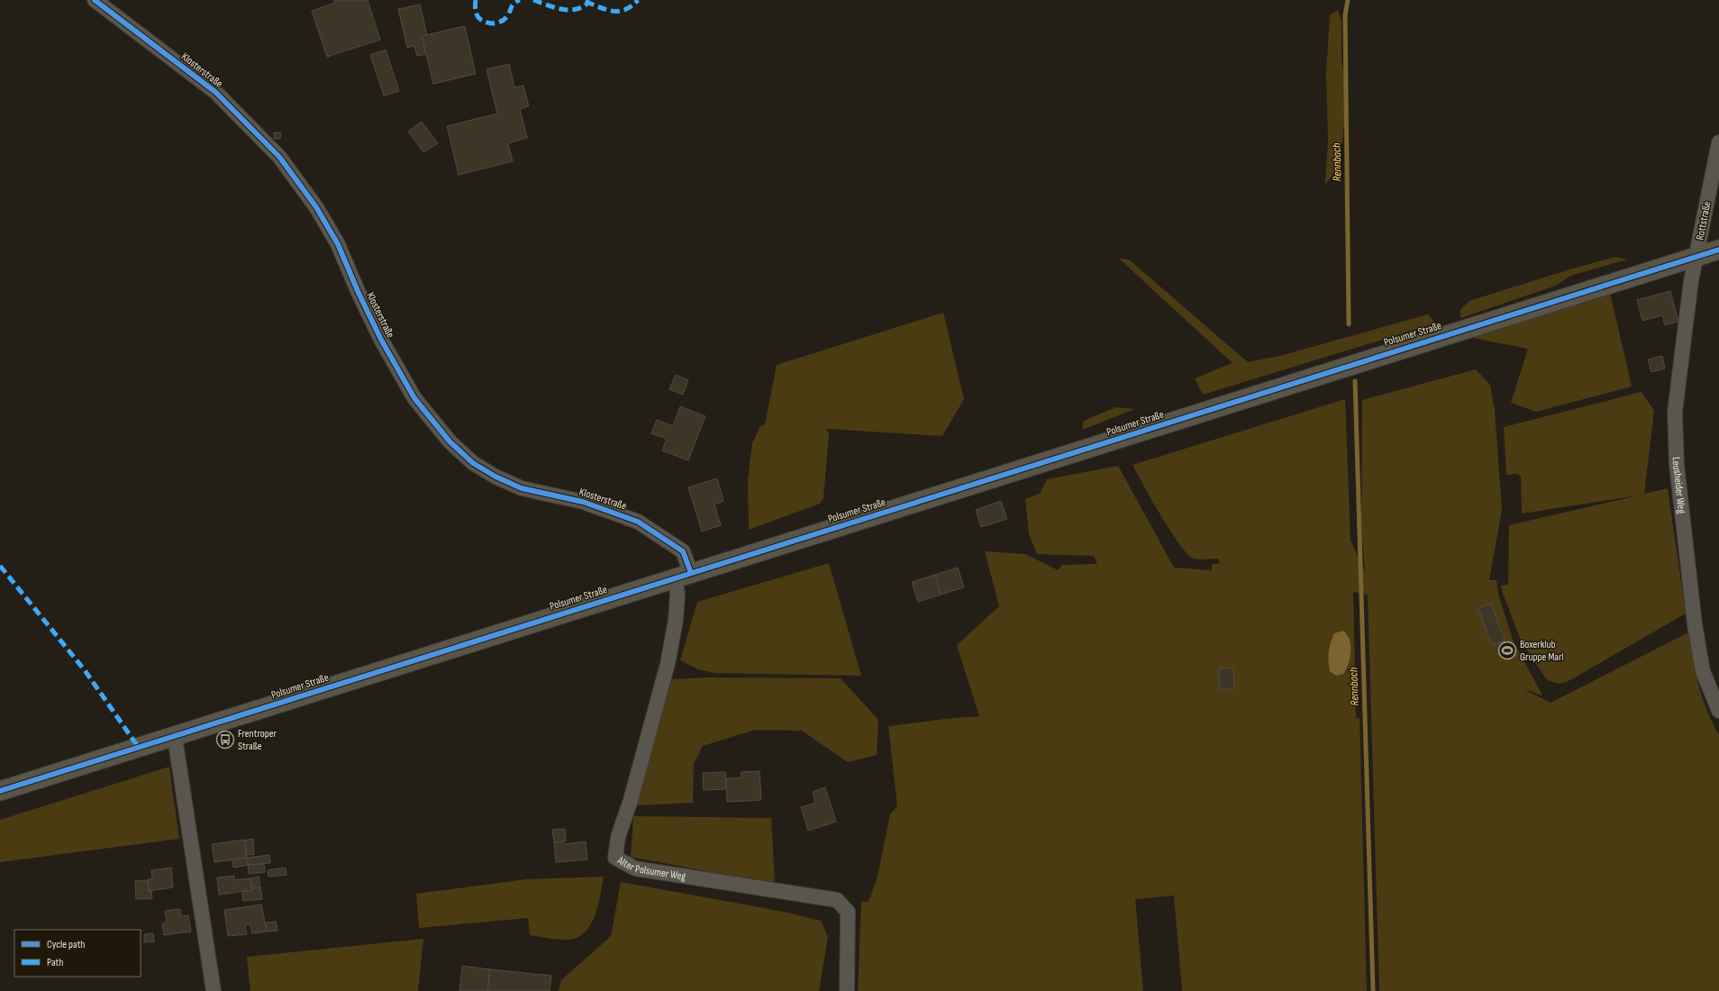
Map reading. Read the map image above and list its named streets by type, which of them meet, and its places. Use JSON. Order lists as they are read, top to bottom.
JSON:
{
  "streets": {
    "main road": ["Polsumer Straße"],
    "street": [
      "Klosterstraße",
      "Rottstraße",
      "Leusheider Weg",
      "Alter Polsumer Weg"
    ]
  },
  "crossings": [
    ["Klosterstraße", "Polsumer Straße"],
    ["Klosterstraße", "Alter Polsumer Weg"],
    ["Rottstraße", "Polsumer Straße"],
    ["Rottstraße", "Leusheider Weg"],
    ["Polsumer Straße", "Leusheider Weg"],
    ["Polsumer Straße", "Alter Polsumer Weg"]
  ],
  "water": ["Rennbach"],
  "places": {
    "sports": ["Boxerklub Gruppe Marl"],
    "bus stop": ["Frentroper Straße"]
  },
  "legend": ["Cycle path", "Path"]
}
